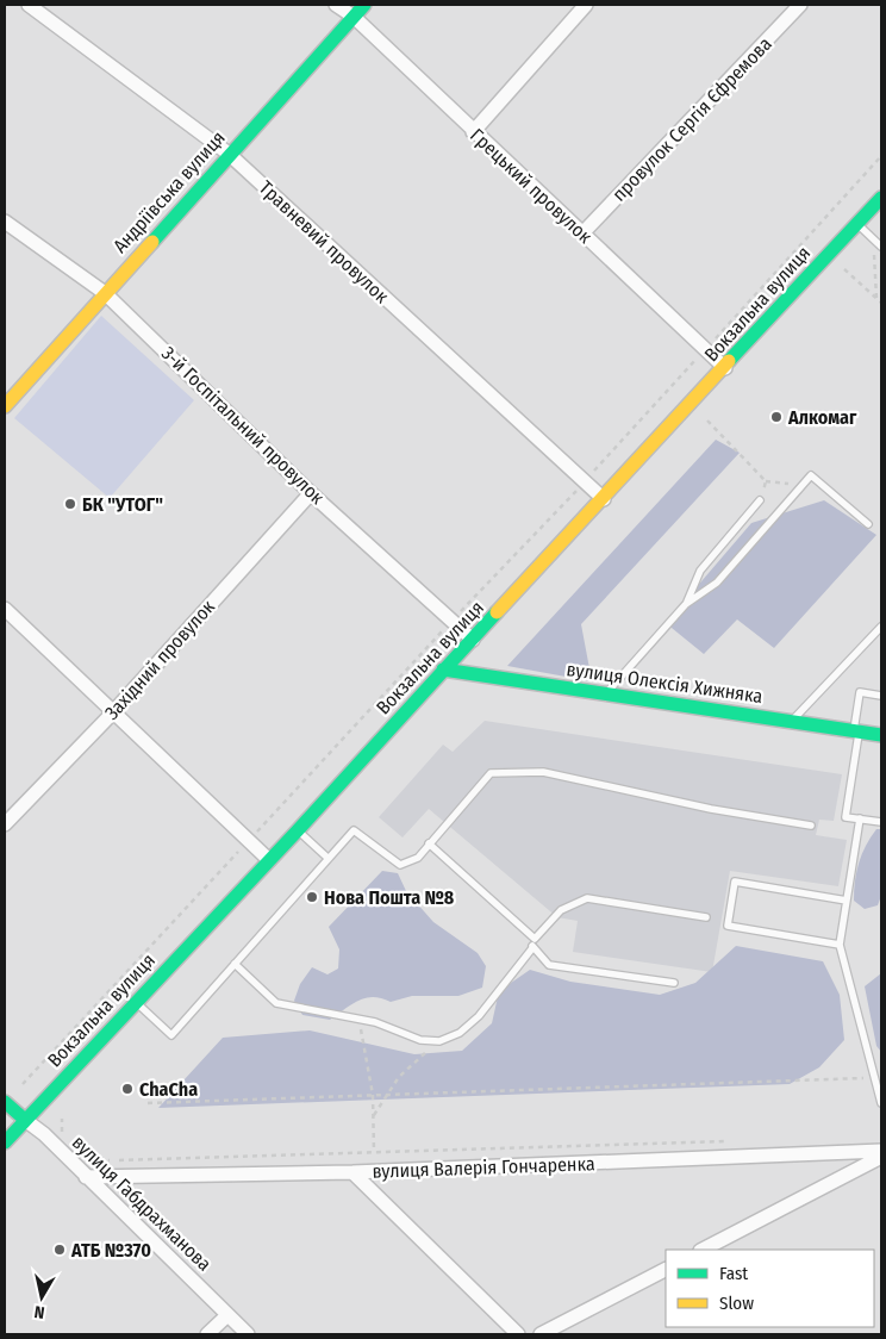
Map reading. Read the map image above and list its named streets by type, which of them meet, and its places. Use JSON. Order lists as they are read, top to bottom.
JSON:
{
  "streets": {
    "main road": [
      "Андріївська вулиця",
      "Вокзальна вулиця",
      "вулиця Олексія Хижняка",
      "вулиця Габдрахманова"
    ],
    "street": [
      "провулок Сергія Єфремова",
      "Грецький провулок",
      "Травневий провулок",
      "3-й Госпітальний провулок",
      "Західний провулок",
      "вулиця Валерія Гончаренка"
    ]
  },
  "crossings": [
    ["провулок Сергія Єфремова", "Грецький провулок"],
    ["Грецький провулок", "Андріївська вулиця"],
    ["Грецький провулок", "Вокзальна вулиця"],
    ["Андріївська вулиця", "Травневий провулок"],
    ["Андріївська вулиця", "3-й Госпітальний провулок"],
    ["Травневий провулок", "Вокзальна вулиця"],
    ["Вокзальна вулиця", "3-й Госпітальний провулок"],
    ["Вокзальна вулиця", "вулиця Олексія Хижняка"],
    ["Вокзальна вулиця", "вулиця Габдрахманова"],
    ["3-й Госпітальний провулок", "Західний провулок"],
    ["вулиця Валерія Гончаренка", "вулиця Габдрахманова"]
  ],
  "places": [
    "Алкомаг",
    "БК \"УТОГ\"",
    "Нова Пошта №8",
    "ChaCha",
    "АТБ №370"
  ],
  "legend": ["Fast", "Slow"],
  "north": "bottom"
}
